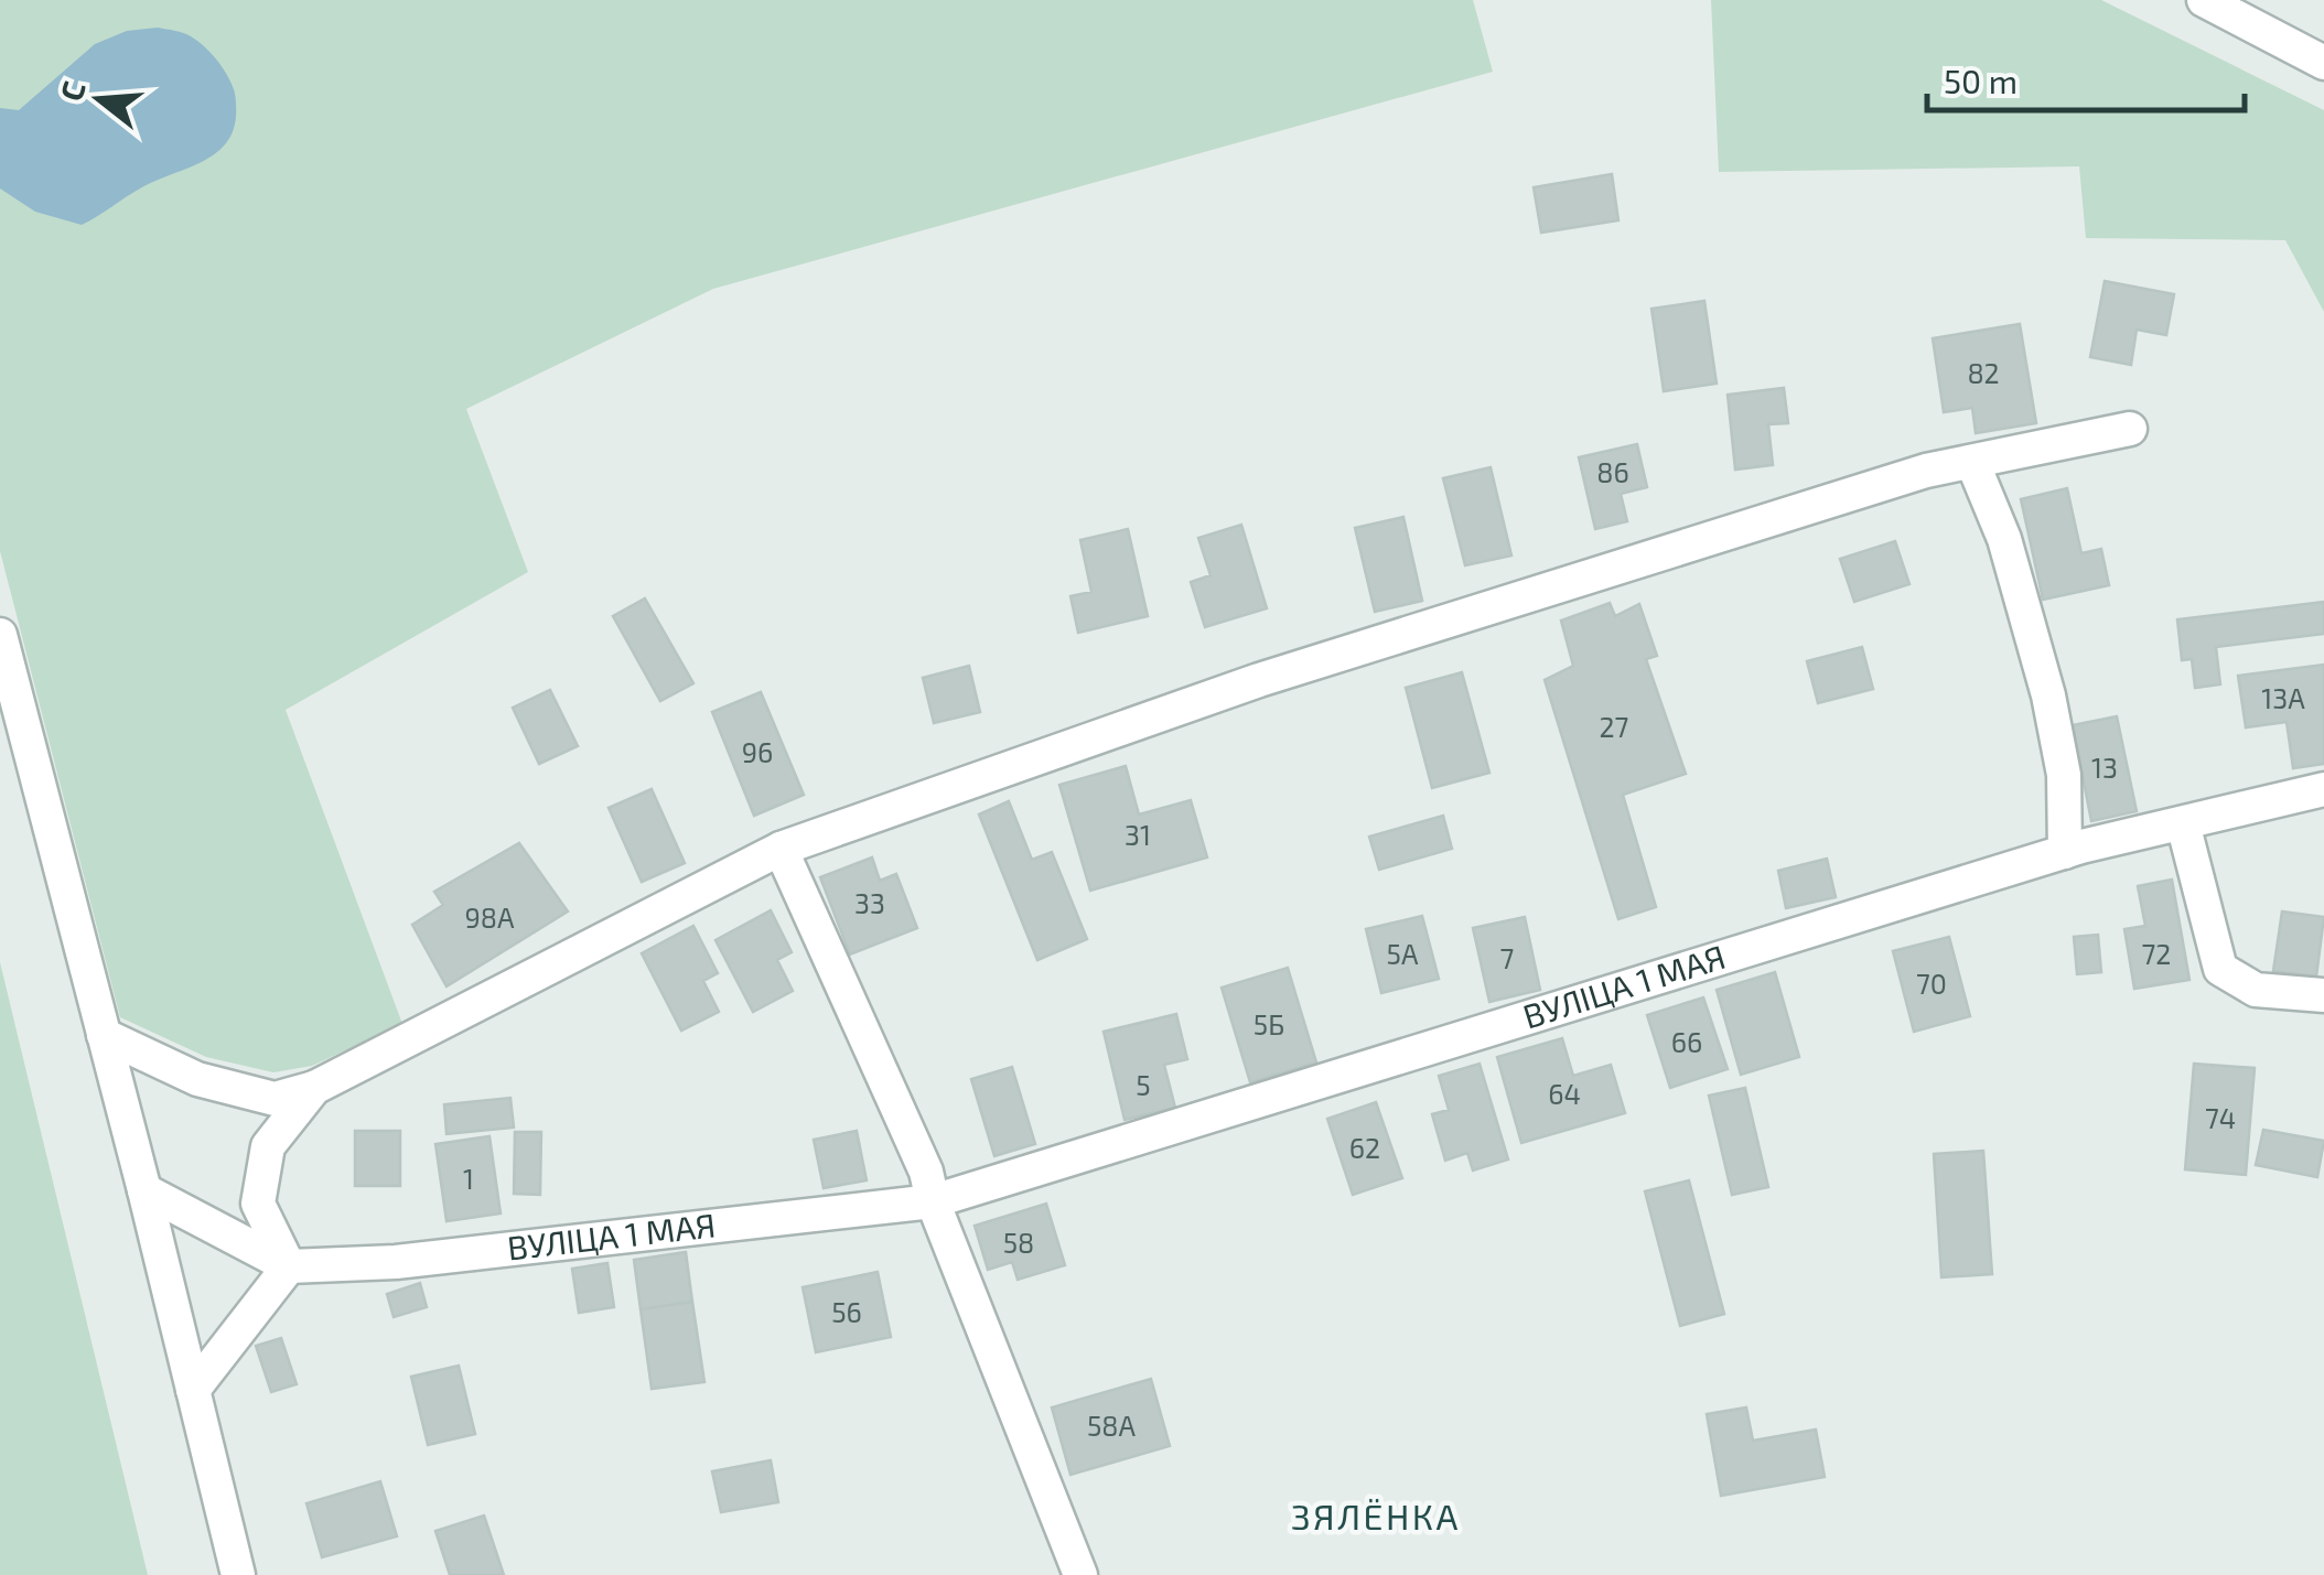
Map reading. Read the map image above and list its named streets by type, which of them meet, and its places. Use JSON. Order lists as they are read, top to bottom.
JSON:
{
  "streets": {
    "street": ["ВУЛІЦА 1 МАЯ"]
  },
  "districts": ["ЗЯЛЁНКА"],
  "house_numbers": [
    "82",
    "86",
    "13А",
    "27",
    "96",
    "13",
    "31",
    "33",
    "98А",
    "5А",
    "72",
    "7",
    "70",
    "5Б",
    "66",
    "5",
    "64",
    "74",
    "62",
    "1",
    "58",
    "56",
    "58А"
  ],
  "scale_bar": "50 m",
  "north": "left"
}
